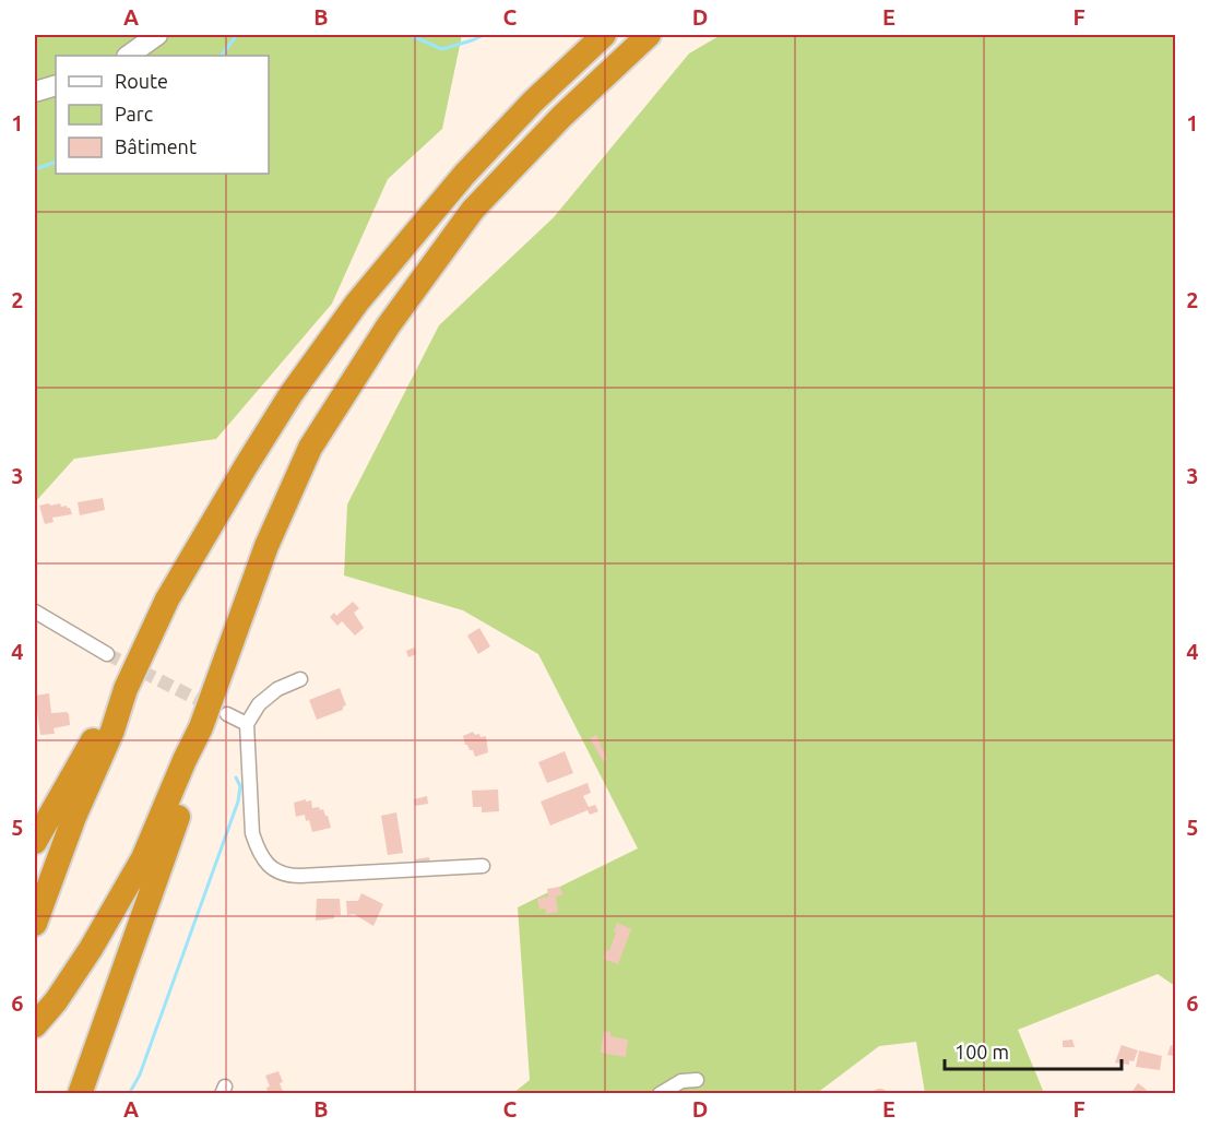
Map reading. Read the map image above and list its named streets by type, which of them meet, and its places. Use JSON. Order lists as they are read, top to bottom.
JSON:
{
  "legend": ["Route", "Parc", "Bâtiment"],
  "scale_bar": "100 m",
  "grid": {
    "columns": [
      "A",
      "B",
      "C",
      "D",
      "E",
      "F"
    ],
    "rows": [
      "1",
      "2",
      "3",
      "4",
      "5",
      "6"
    ]
  }
}
